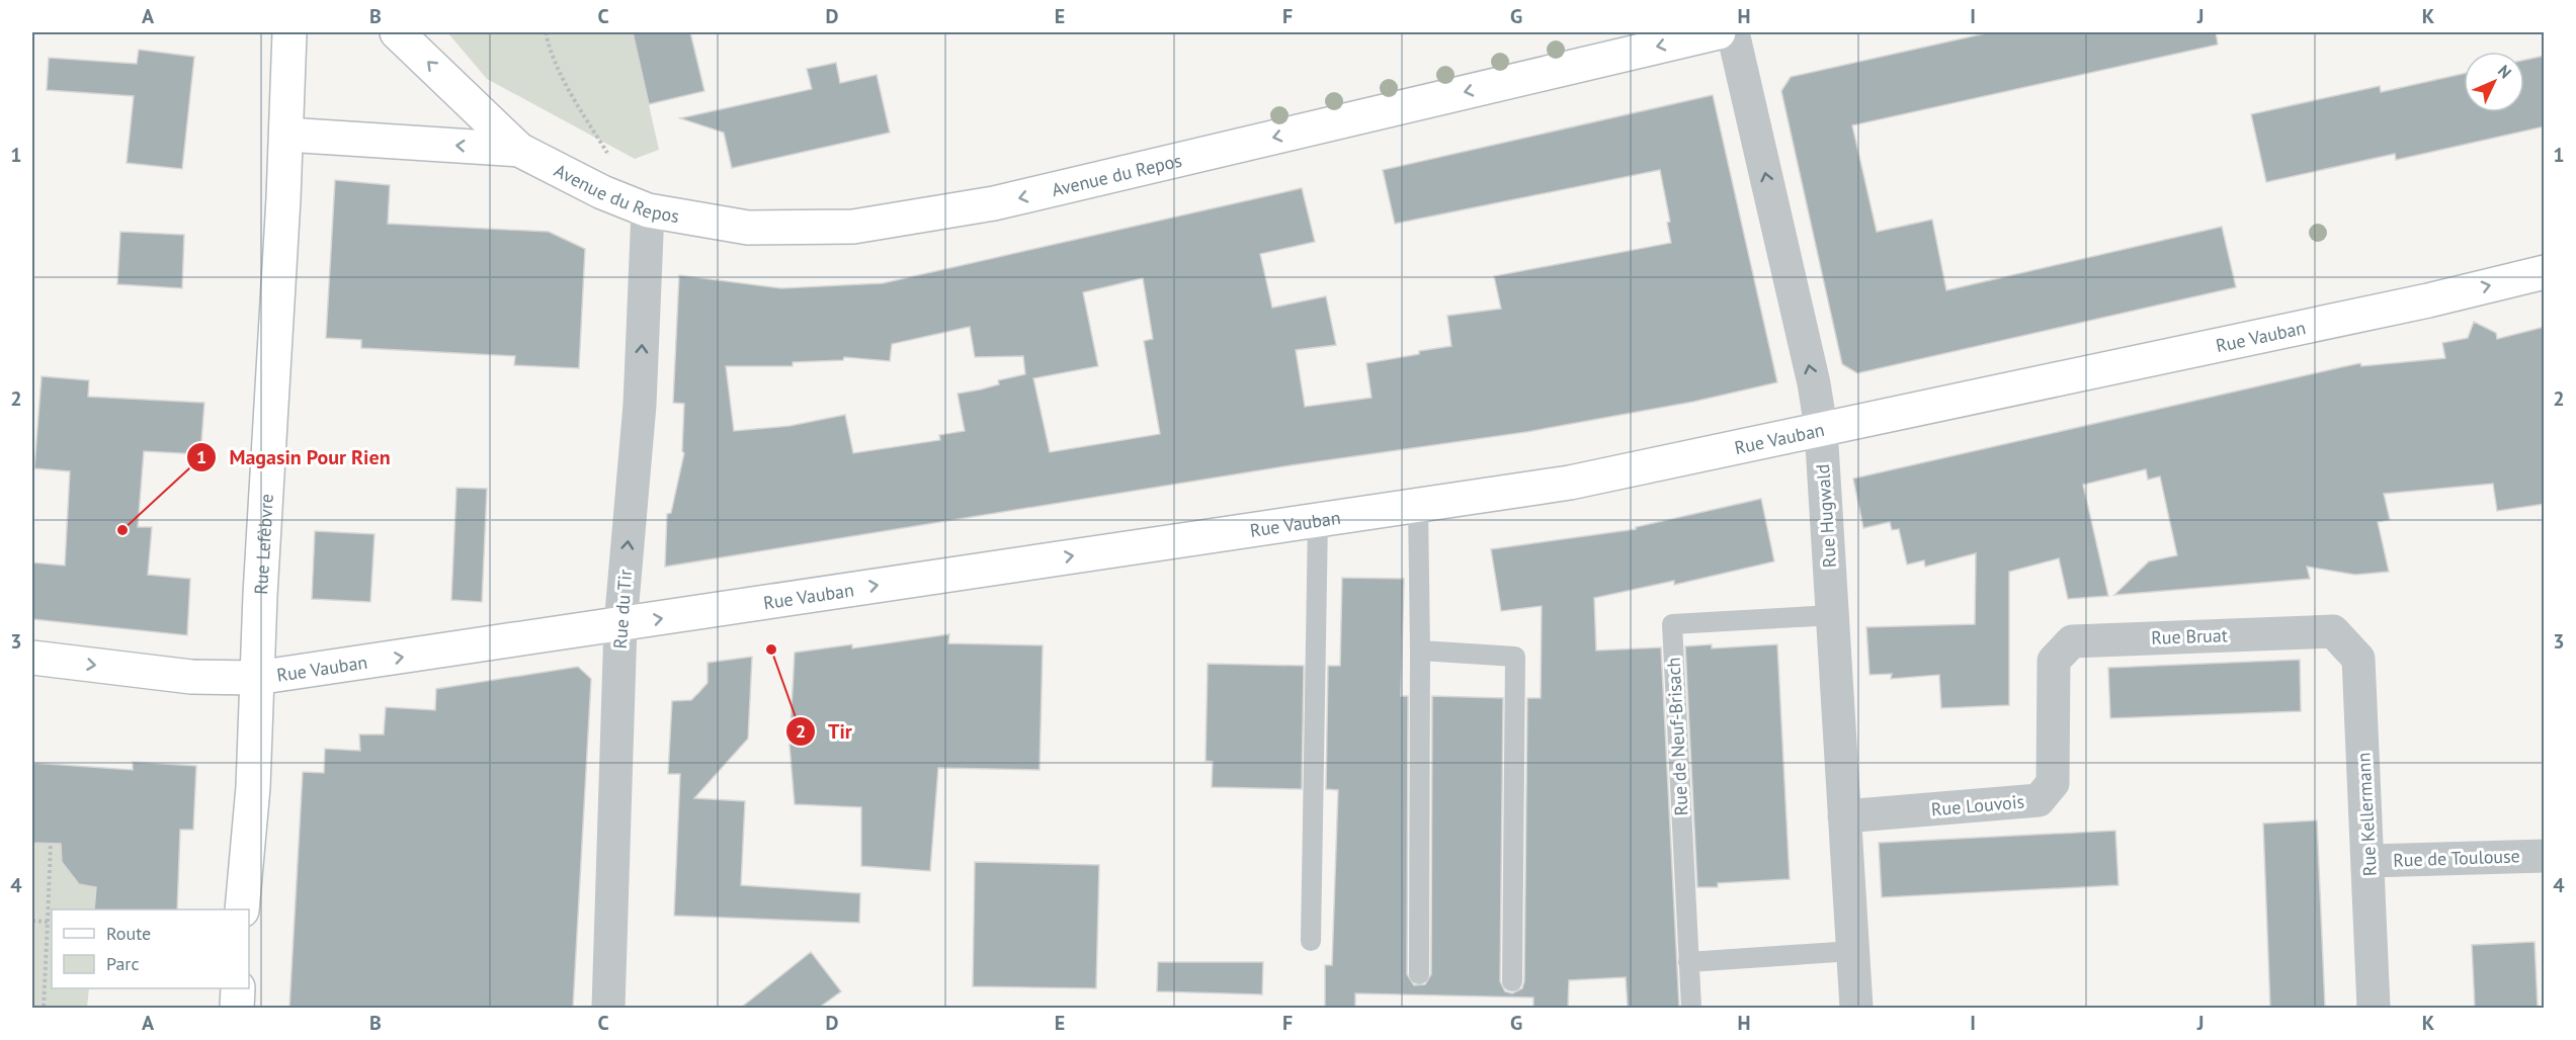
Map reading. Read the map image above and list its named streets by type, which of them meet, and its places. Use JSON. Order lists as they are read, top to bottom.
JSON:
{
  "streets": {
    "main road": ["Avenue du Repos", "Rue Vauban", "Rue Lefèbvre"],
    "street": [
      "Rue Hugwald",
      "Rue du Tir",
      "Rue Bruat",
      "Rue Louvois",
      "Rue Kellermann",
      "Rue de Toulouse"
    ],
    "lane": ["Rue de Neuf-Brisach"]
  },
  "crossings": [
    ["Avenue du Repos", "Rue Lefèbvre"],
    ["Avenue du Repos", "Rue du Tir"],
    ["Rue Vauban", "Rue Hugwald"],
    ["Rue Vauban", "Rue Lefèbvre"],
    ["Rue Vauban", "Rue du Tir"],
    ["Rue Hugwald", "Rue de Neuf-Brisach"],
    ["Rue Hugwald", "Rue Louvois"],
    ["Rue Bruat", "Rue Louvois"],
    ["Rue Bruat", "Rue Kellermann"],
    ["Rue Kellermann", "Rue de Toulouse"]
  ],
  "one_way": [
    "Avenue du Repos",
    "Rue Vauban",
    "Rue Hugwald",
    "Rue du Tir"
  ],
  "places": ["Magasin Pour Rien", "Tir"],
  "legend": ["Route", "Parc"],
  "north": "top right",
  "grid": {
    "columns": [
      "A",
      "B",
      "C",
      "D",
      "E",
      "F",
      "G",
      "H",
      "I",
      "J",
      "K"
    ],
    "rows": [
      "1",
      "2",
      "3",
      "4"
    ]
  }
}
